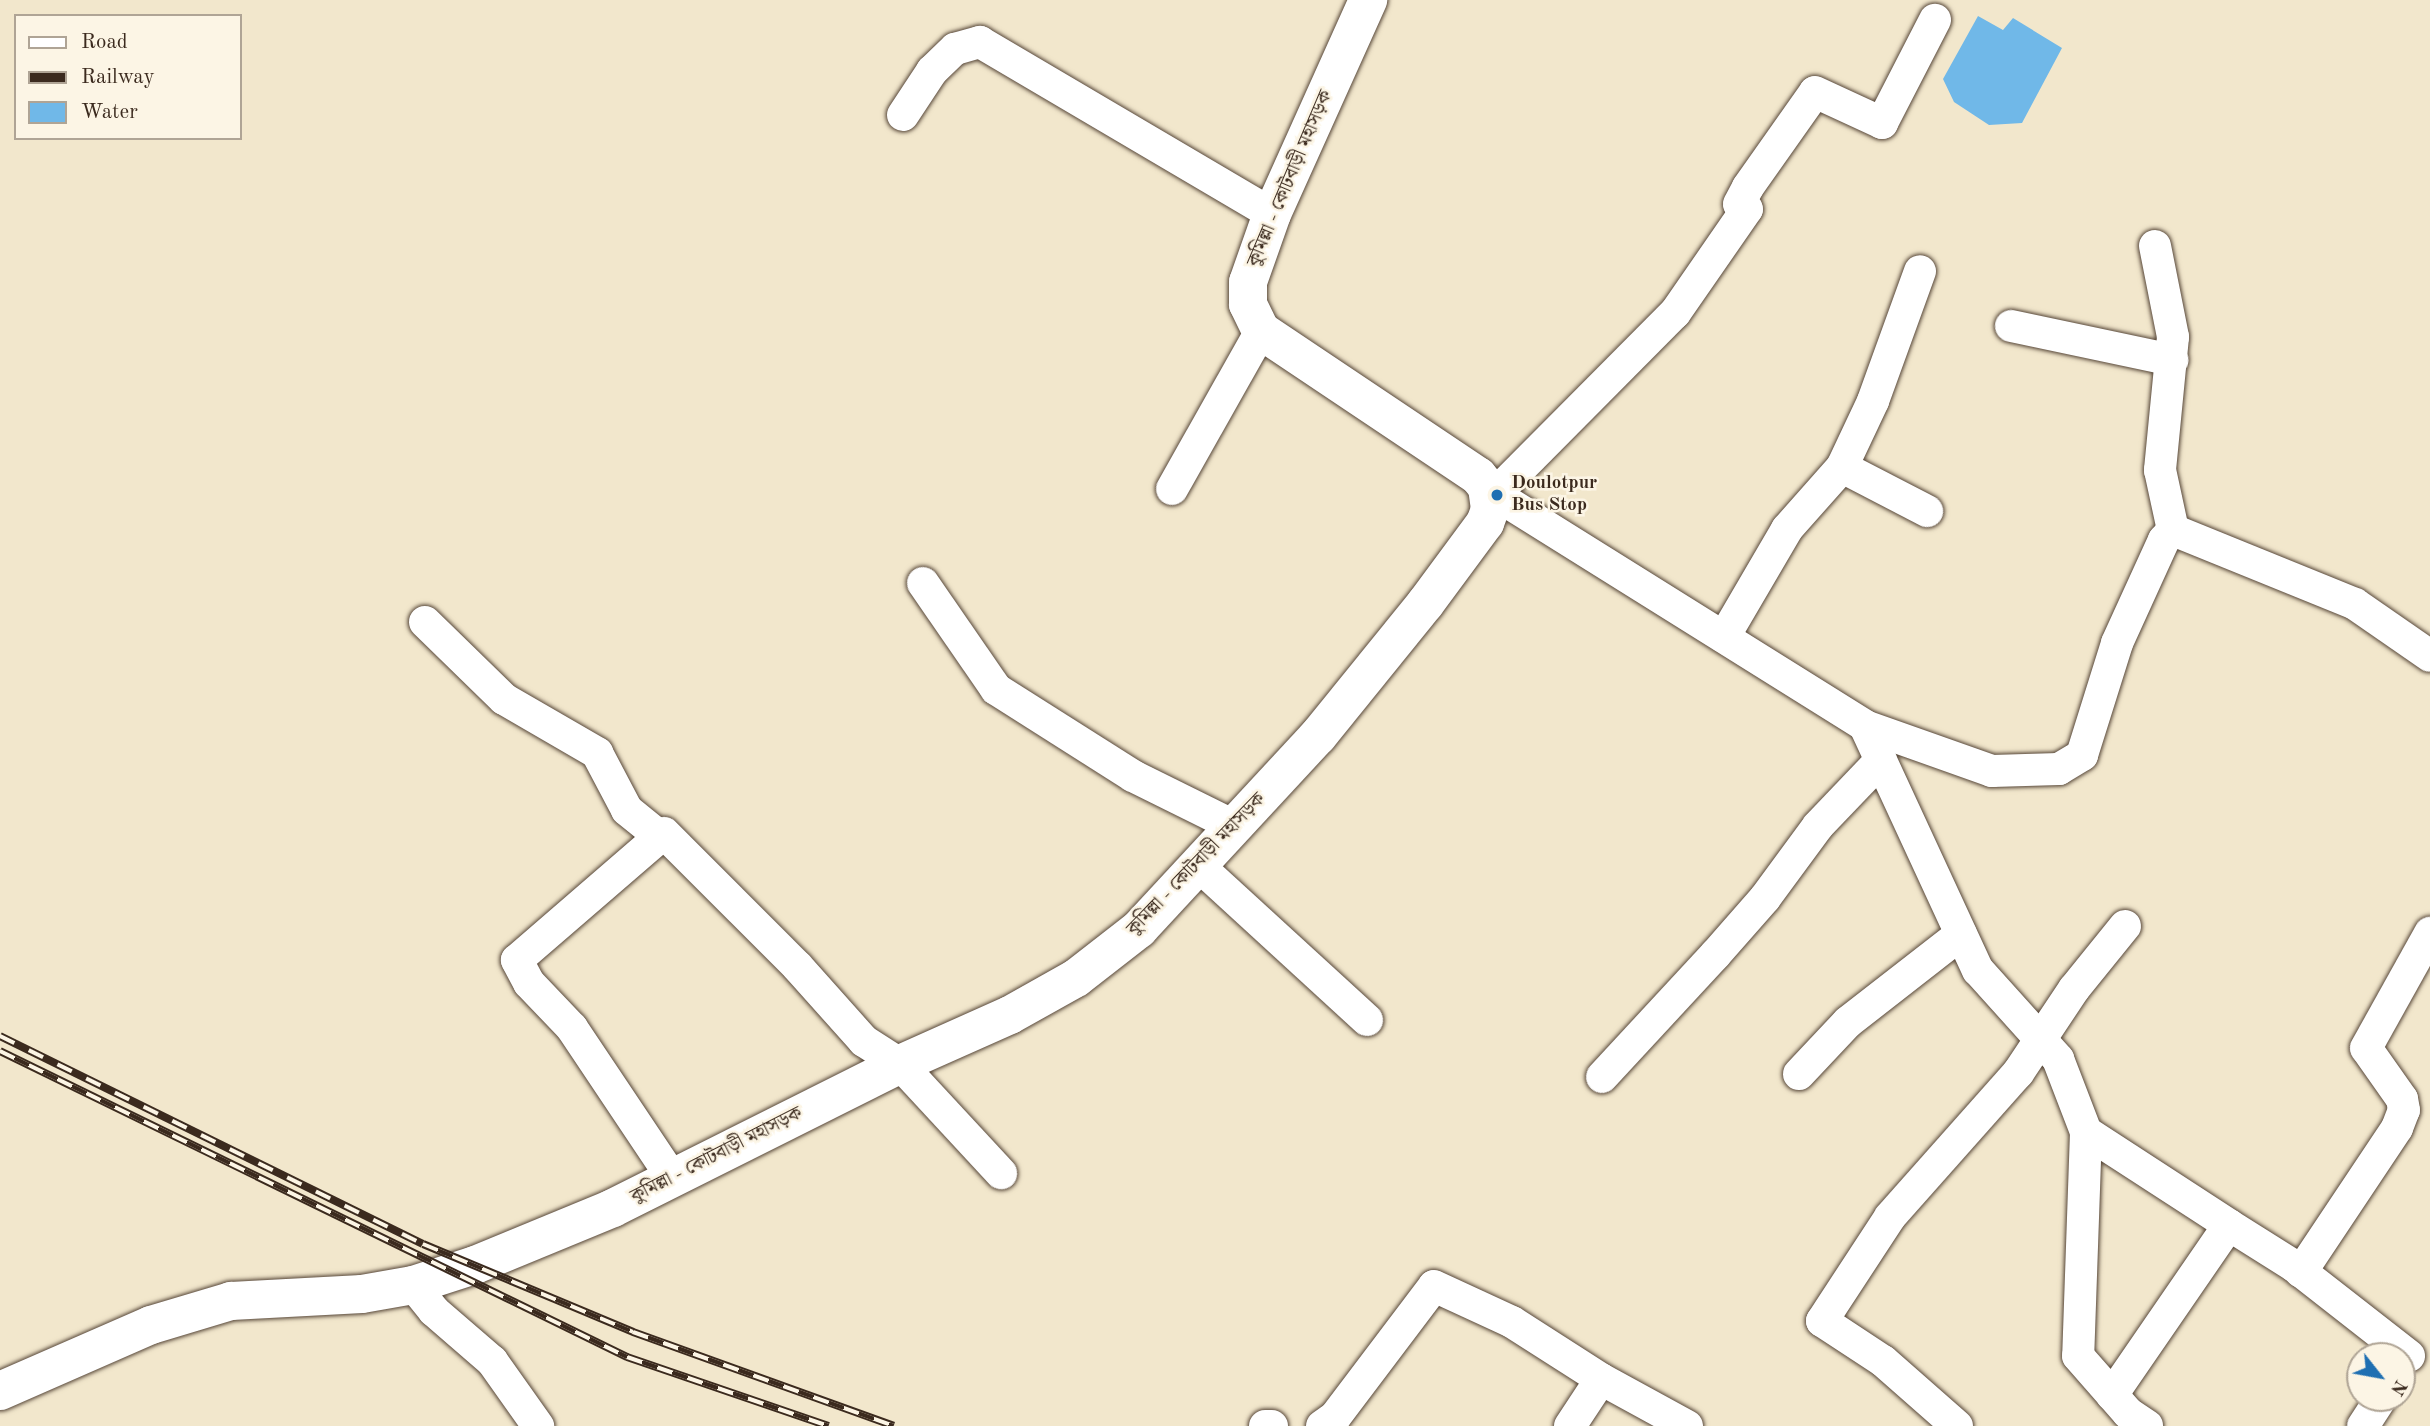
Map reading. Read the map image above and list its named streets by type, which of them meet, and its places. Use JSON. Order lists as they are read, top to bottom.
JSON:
{
  "streets": {
    "main road": ["কুমিল্লা - কোটবাড়ী মহাসড়ক"]
  },
  "places": ["Doulotpur Bus Stop"],
  "legend": ["Road", "Railway", "Water"],
  "north": "bottom right"
}
